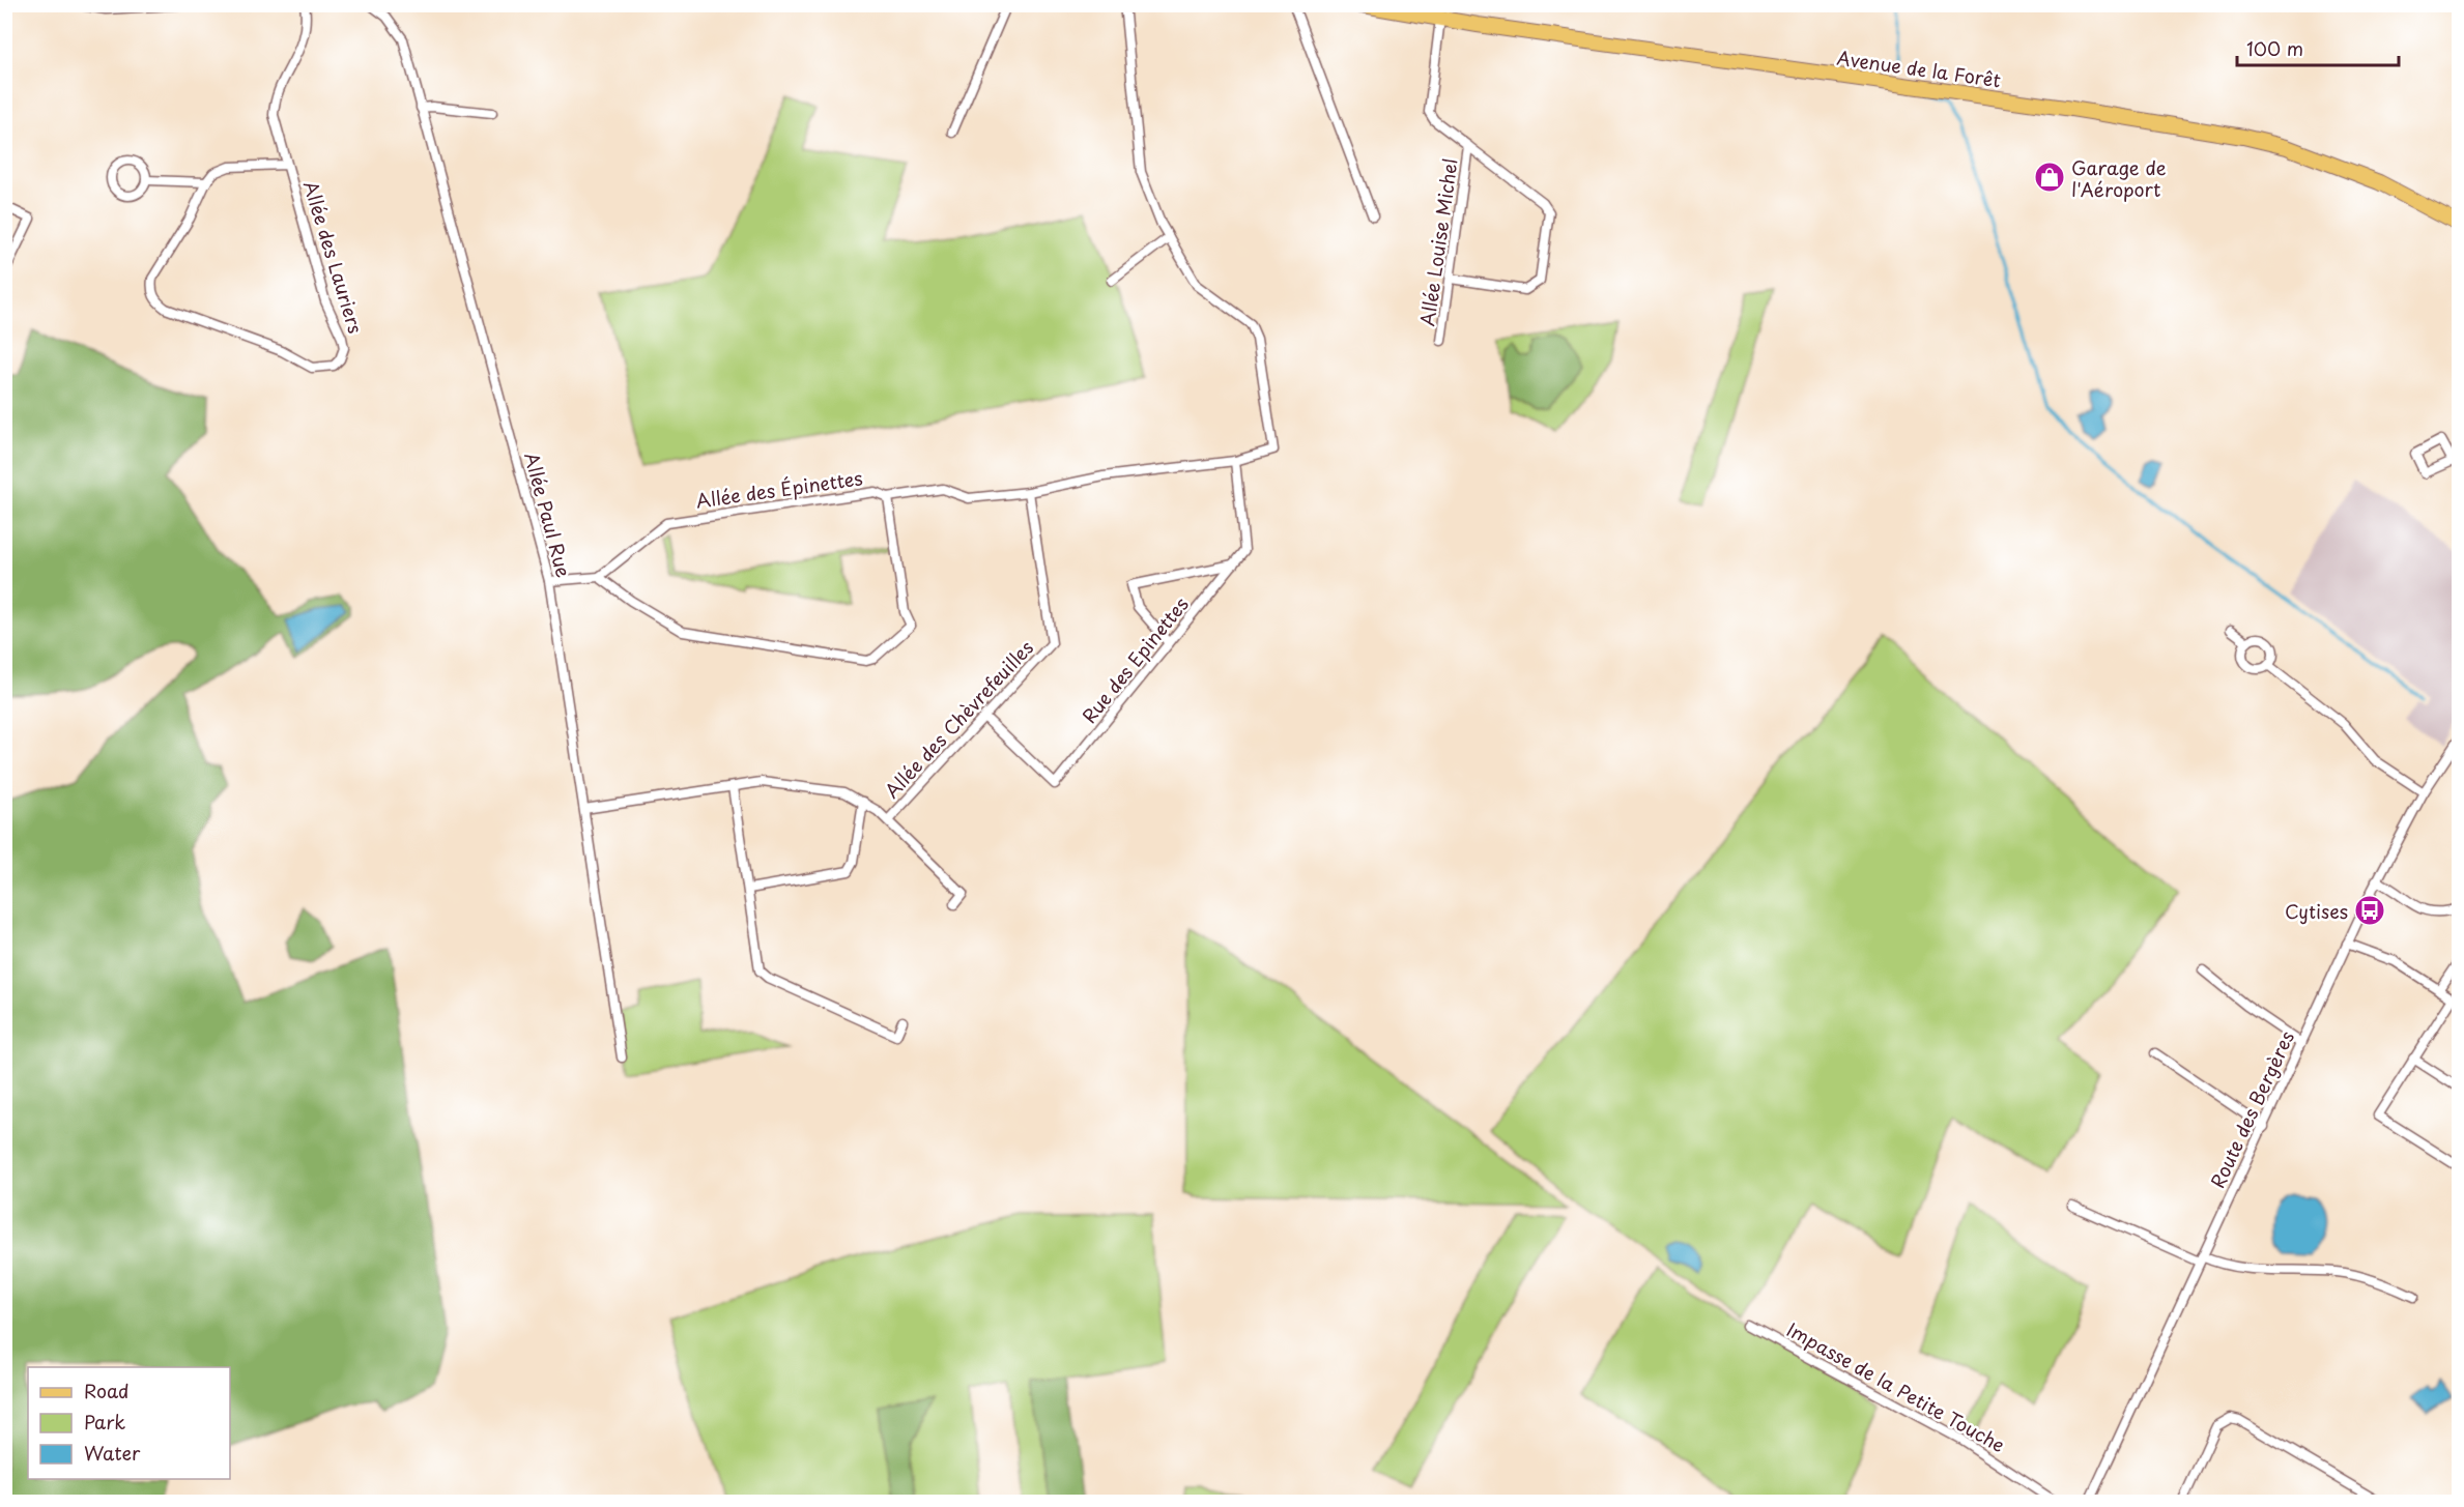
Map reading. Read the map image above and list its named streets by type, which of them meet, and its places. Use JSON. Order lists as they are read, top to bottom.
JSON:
{
  "streets": {
    "main road": ["Avenue de la Forêt"],
    "street": [
      "Allée Louise Michel",
      "Allée des Lauriers",
      "Allée des Épinettes",
      "Allée Paul Rue",
      "Rue des Epinettes",
      "Allée des Chèvrefeuilles",
      "Route des Bergères",
      "Impasse de la Petite Touche"
    ]
  },
  "crossings": [
    ["Avenue de la Forêt", "Allée Louise Michel"],
    ["Allée des Épinettes", "Rue des Epinettes"],
    ["Allée des Épinettes", "Allée des Chèvrefeuilles"],
    ["Rue des Epinettes", "Allée des Chèvrefeuilles"]
  ],
  "places": {
    "shop": ["Garage de l'Aéroport"],
    "bus stop": ["Cytises"]
  },
  "legend": ["Road", "Park", "Water"],
  "scale_bar": "100 m"
}
